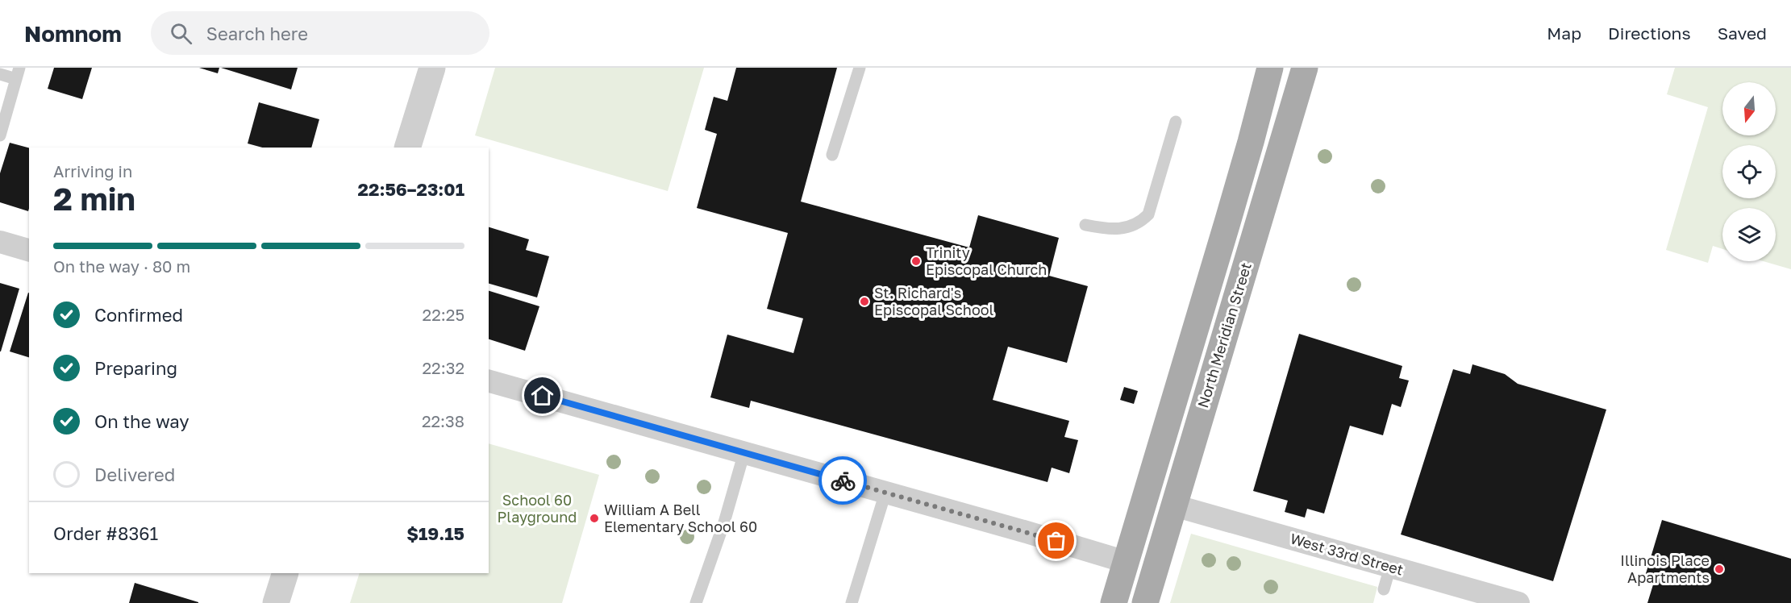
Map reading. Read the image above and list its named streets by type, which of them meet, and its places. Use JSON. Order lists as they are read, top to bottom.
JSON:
{
  "streets": {
    "main road": ["North Meridian Street"],
    "street": ["West 33rd Street"]
  },
  "crossings": [
    ["North Meridian Street", "West 33rd Street"]
  ],
  "parks": ["School 60 Playground"],
  "places": [
    "Trinity Episcopal Church",
    "St. Richard's Episcopal School",
    "William A Bell Elementary School 60",
    "Illinois Place Apartments"
  ],
  "north": "bottom",
  "page": {
    "header": "Nomnom",
    "search": "Search here",
    "nav": ["Map", "Directions", "Saved"],
    "heading": ["2 min", "Arriving in", "22:56–23:01"],
    "panel": ["Order #8361", "$19.15"],
    "bar": "On the way · 80 m",
    "list": [
      ["Confirmed", "22:25"],
      ["Preparing", "22:32"],
      ["On the way", "22:38"],
      "Delivered"
    ]
  }
}
